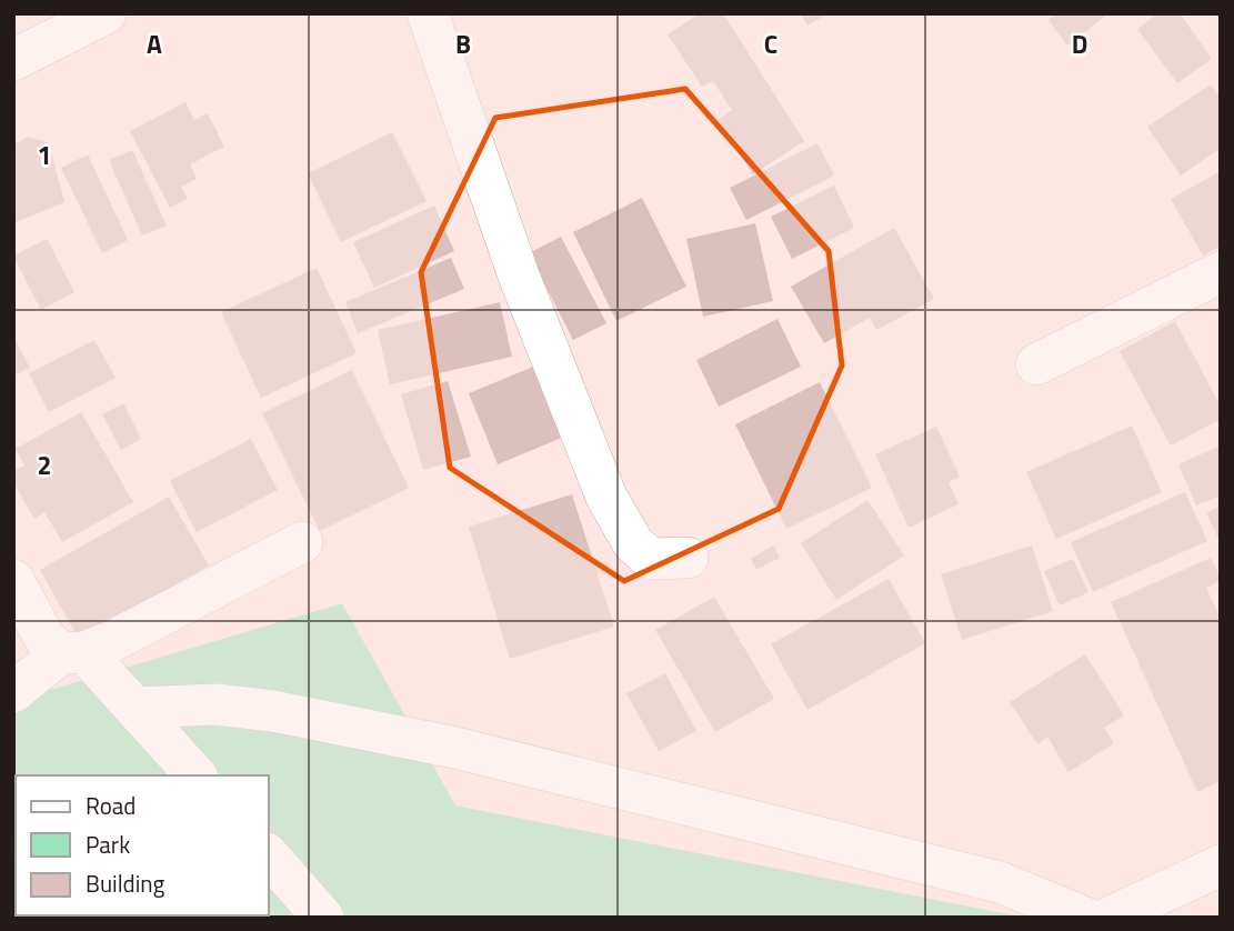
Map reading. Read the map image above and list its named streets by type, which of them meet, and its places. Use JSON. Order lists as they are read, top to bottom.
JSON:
{
  "legend": ["Road", "Park", "Building"],
  "grid": {
    "columns": [
      "A",
      "B",
      "C",
      "D"
    ],
    "rows": ["1", "2"]
  }
}
